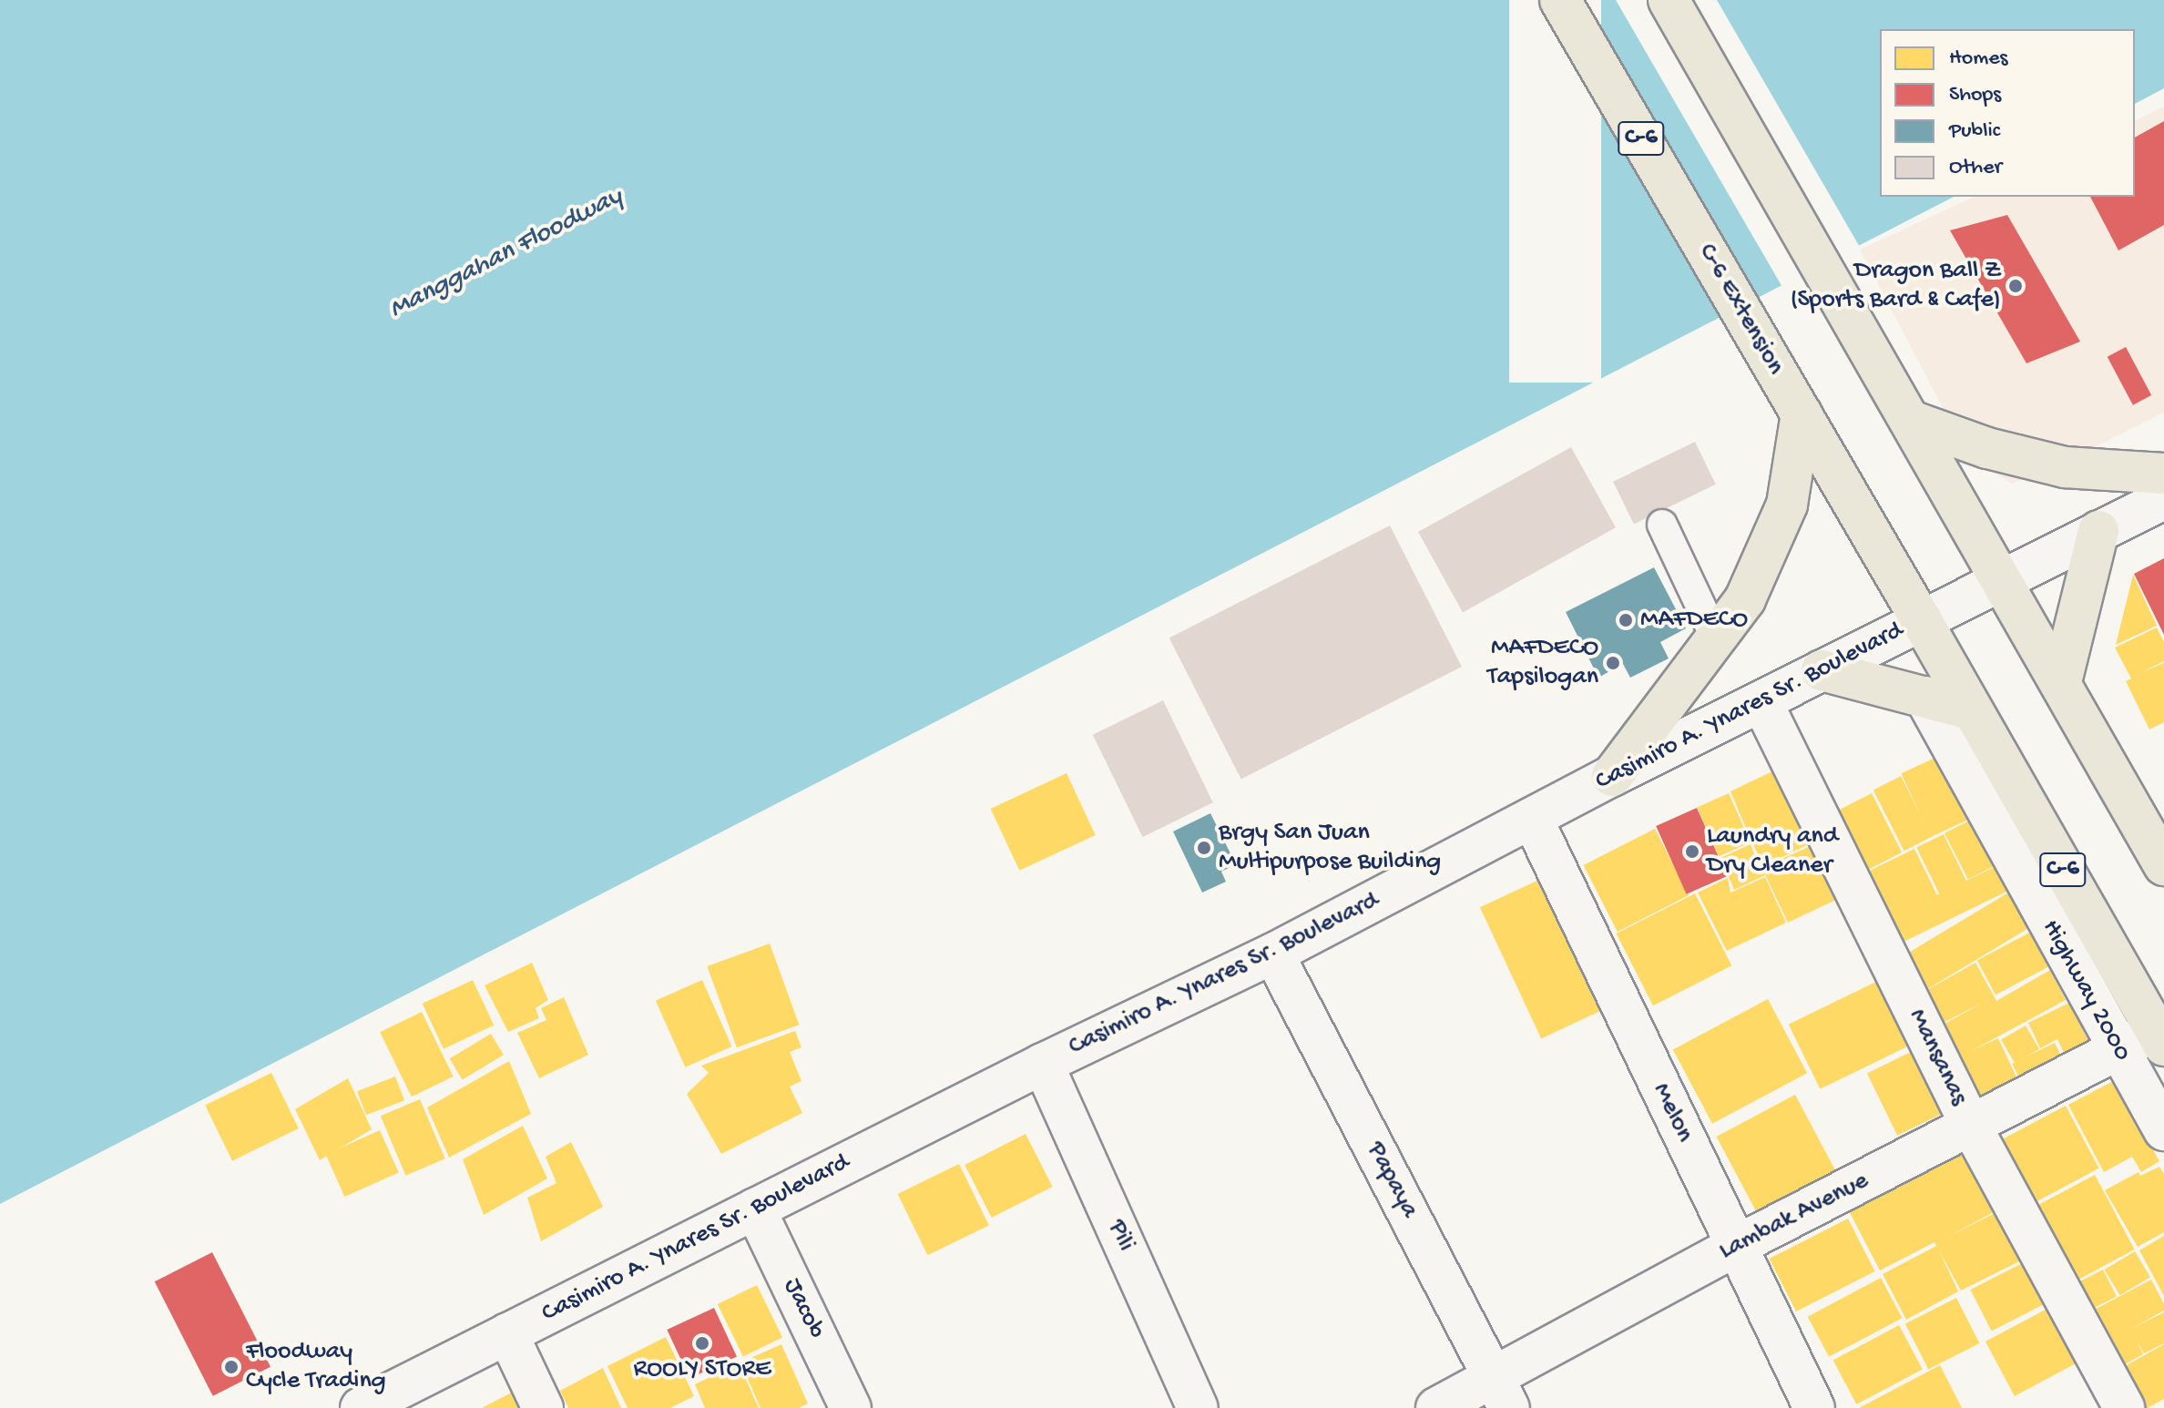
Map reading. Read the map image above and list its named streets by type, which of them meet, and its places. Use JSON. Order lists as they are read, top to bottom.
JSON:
{
  "streets": {
    "main road": ["C-6", "C-6 Extension", "Highway 2000"],
    "street": [
      "Casimiro A. Ynares Sr. Boulevard",
      "Mansanas",
      "Melon",
      "Papaya",
      "Lambak Avenue",
      "Pili",
      "Jacob"
    ]
  },
  "crossings": [
    ["C-6 Extension", "Casimiro A. Ynares Sr. Boulevard"],
    ["C-6 Extension", "Highway 2000"],
    ["Casimiro A. Ynares Sr. Boulevard", "Highway 2000"],
    ["Casimiro A. Ynares Sr. Boulevard", "Mansanas"],
    ["Casimiro A. Ynares Sr. Boulevard", "Melon"],
    ["Casimiro A. Ynares Sr. Boulevard", "Papaya"],
    ["Casimiro A. Ynares Sr. Boulevard", "Pili"],
    ["Casimiro A. Ynares Sr. Boulevard", "Jacob"],
    ["Highway 2000", "Lambak Avenue"],
    ["Mansanas", "Lambak Avenue"],
    ["Melon", "Lambak Avenue"],
    ["Papaya", "Lambak Avenue"]
  ],
  "water": ["Manggahan Floodway"],
  "places": [
    "Dragon Ball Z (Sports Bard & Cafe)",
    "MAFDECO",
    "MAFDECO Tapsilogan",
    "Brgy San Juan Multipurpose Building",
    "Laundry and Dry Cleaner",
    "ROOLY STORE",
    "Floodway Cycle Trading"
  ],
  "legend": [
    "Homes",
    "Shops",
    "Public",
    "Other"
  ]
}
